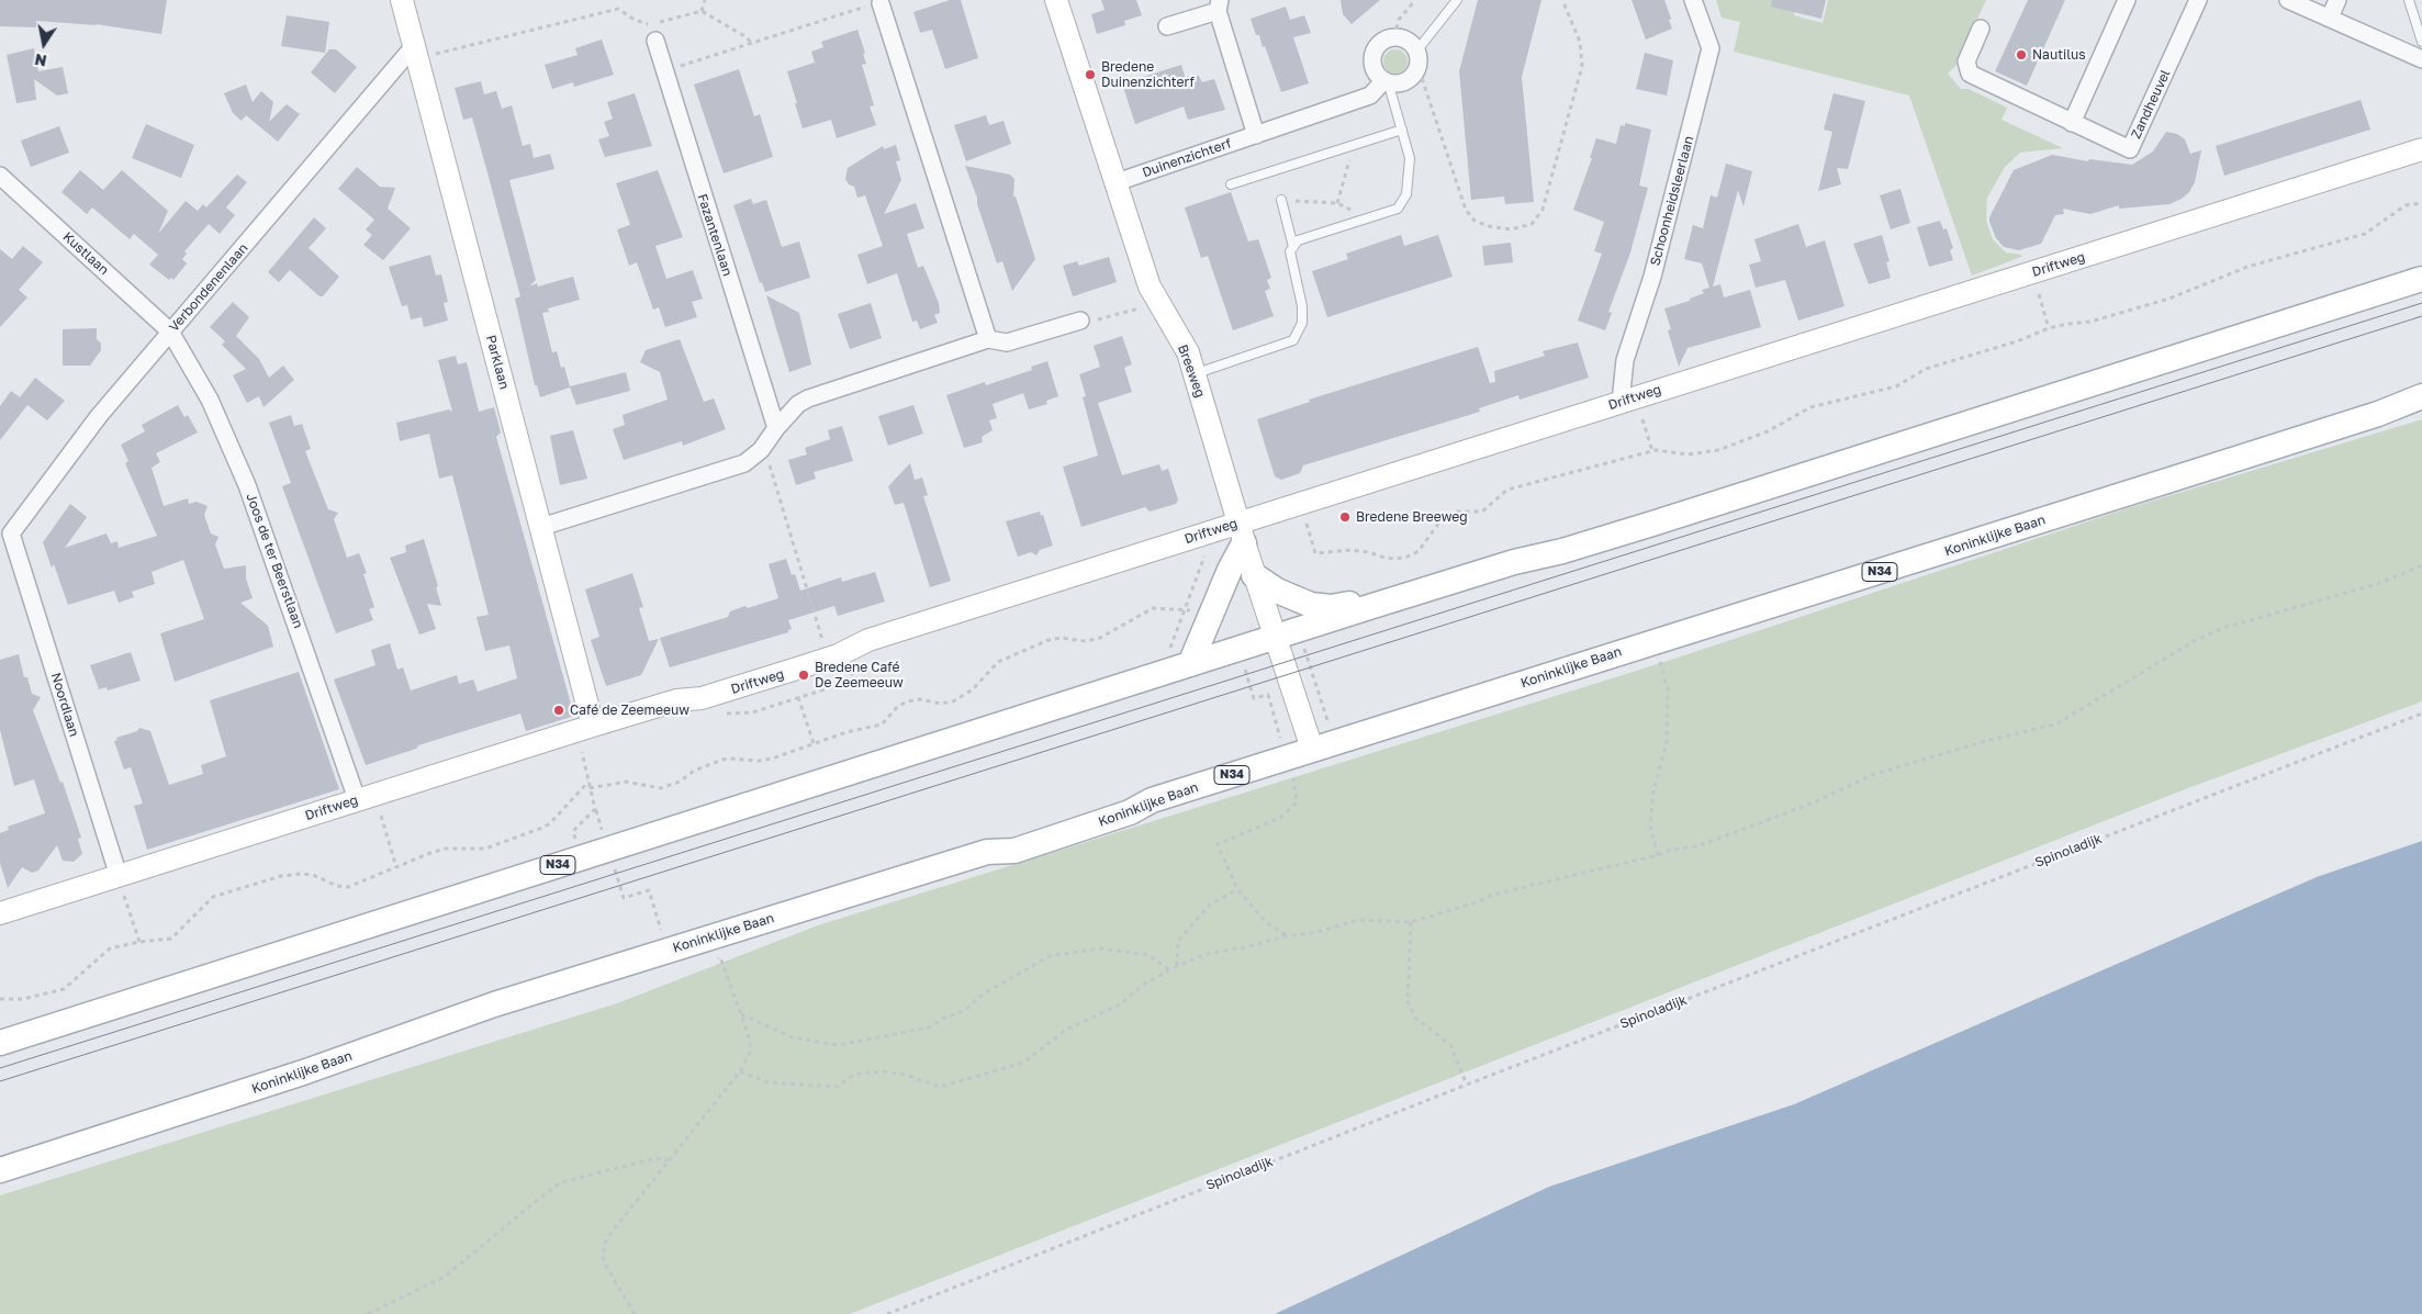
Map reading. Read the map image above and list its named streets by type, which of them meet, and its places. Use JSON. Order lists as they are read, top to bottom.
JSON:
{
  "streets": {
    "main road": ["Koninklijke Baan", "N34"],
    "street": [
      "Zandheuvel",
      "Duinenzichterf",
      "Schoonheidsleerlaan",
      "Fazantenlaan",
      "Kustlaan",
      "Driftweg",
      "Verbondenenlaan",
      "Parklaan",
      "Breeweg",
      "Joos de ter Beerstlaan",
      "Noordlaan"
    ],
    "path": ["Spinoladijk"]
  },
  "crossings": [
    ["Duinenzichterf", "Breeweg"],
    ["Schoonheidsleerlaan", "Driftweg"],
    ["Kustlaan", "Verbondenenlaan"],
    ["Kustlaan", "Joos de ter Beerstlaan"],
    ["Driftweg", "Parklaan"],
    ["Driftweg", "Breeweg"],
    ["Driftweg", "Joos de ter Beerstlaan"],
    ["Driftweg", "Noordlaan"],
    ["Verbondenenlaan", "Parklaan"],
    ["Verbondenenlaan", "Joos de ter Beerstlaan"],
    ["Verbondenenlaan", "Noordlaan"],
    ["Breeweg", "Koninklijke Baan"],
    ["Breeweg", "N34"]
  ],
  "places": [
    "Nautilus",
    "Bredene Duinenzichterf",
    "Bredene Breeweg",
    "Bredene Café De Zeemeeuw",
    "Café de Zeemeeuw"
  ],
  "north": "bottom"
}
